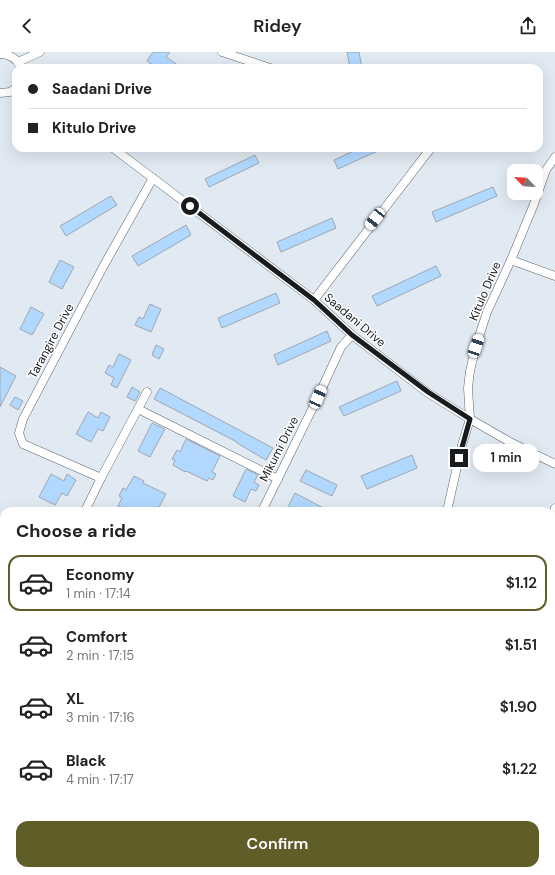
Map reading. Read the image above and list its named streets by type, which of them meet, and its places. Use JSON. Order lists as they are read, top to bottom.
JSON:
{
  "streets": {
    "street": [
      "Kitulo Drive",
      "Saadani Drive",
      "Tarangire Drive",
      "Mikumi Drive"
    ]
  },
  "crossings": [
    ["Kitulo Drive", "Saadani Drive"],
    ["Saadani Drive", "Tarangire Drive"],
    ["Saadani Drive", "Mikumi Drive"]
  ],
  "north": "top left",
  "page": {
    "header": "Ridey",
    "banner": ["Saadani Drive", "Kitulo Drive"],
    "bubble": "1 min",
    "heading": "Choose a ride",
    "list": [
      {
        "name": "Economy",
        "note": "1 min · 17:14",
        "value": "$1.12"
      },
      {
        "name": "Comfort",
        "note": "2 min · 17:15",
        "value": "$1.51"
      },
      {
        "name": "XL",
        "note": "3 min · 17:16",
        "value": "$1.90"
      },
      {
        "name": "Black",
        "note": "4 min · 17:17",
        "value": "$1.22"
      }
    ],
    "buttons": "Confirm"
  }
}
